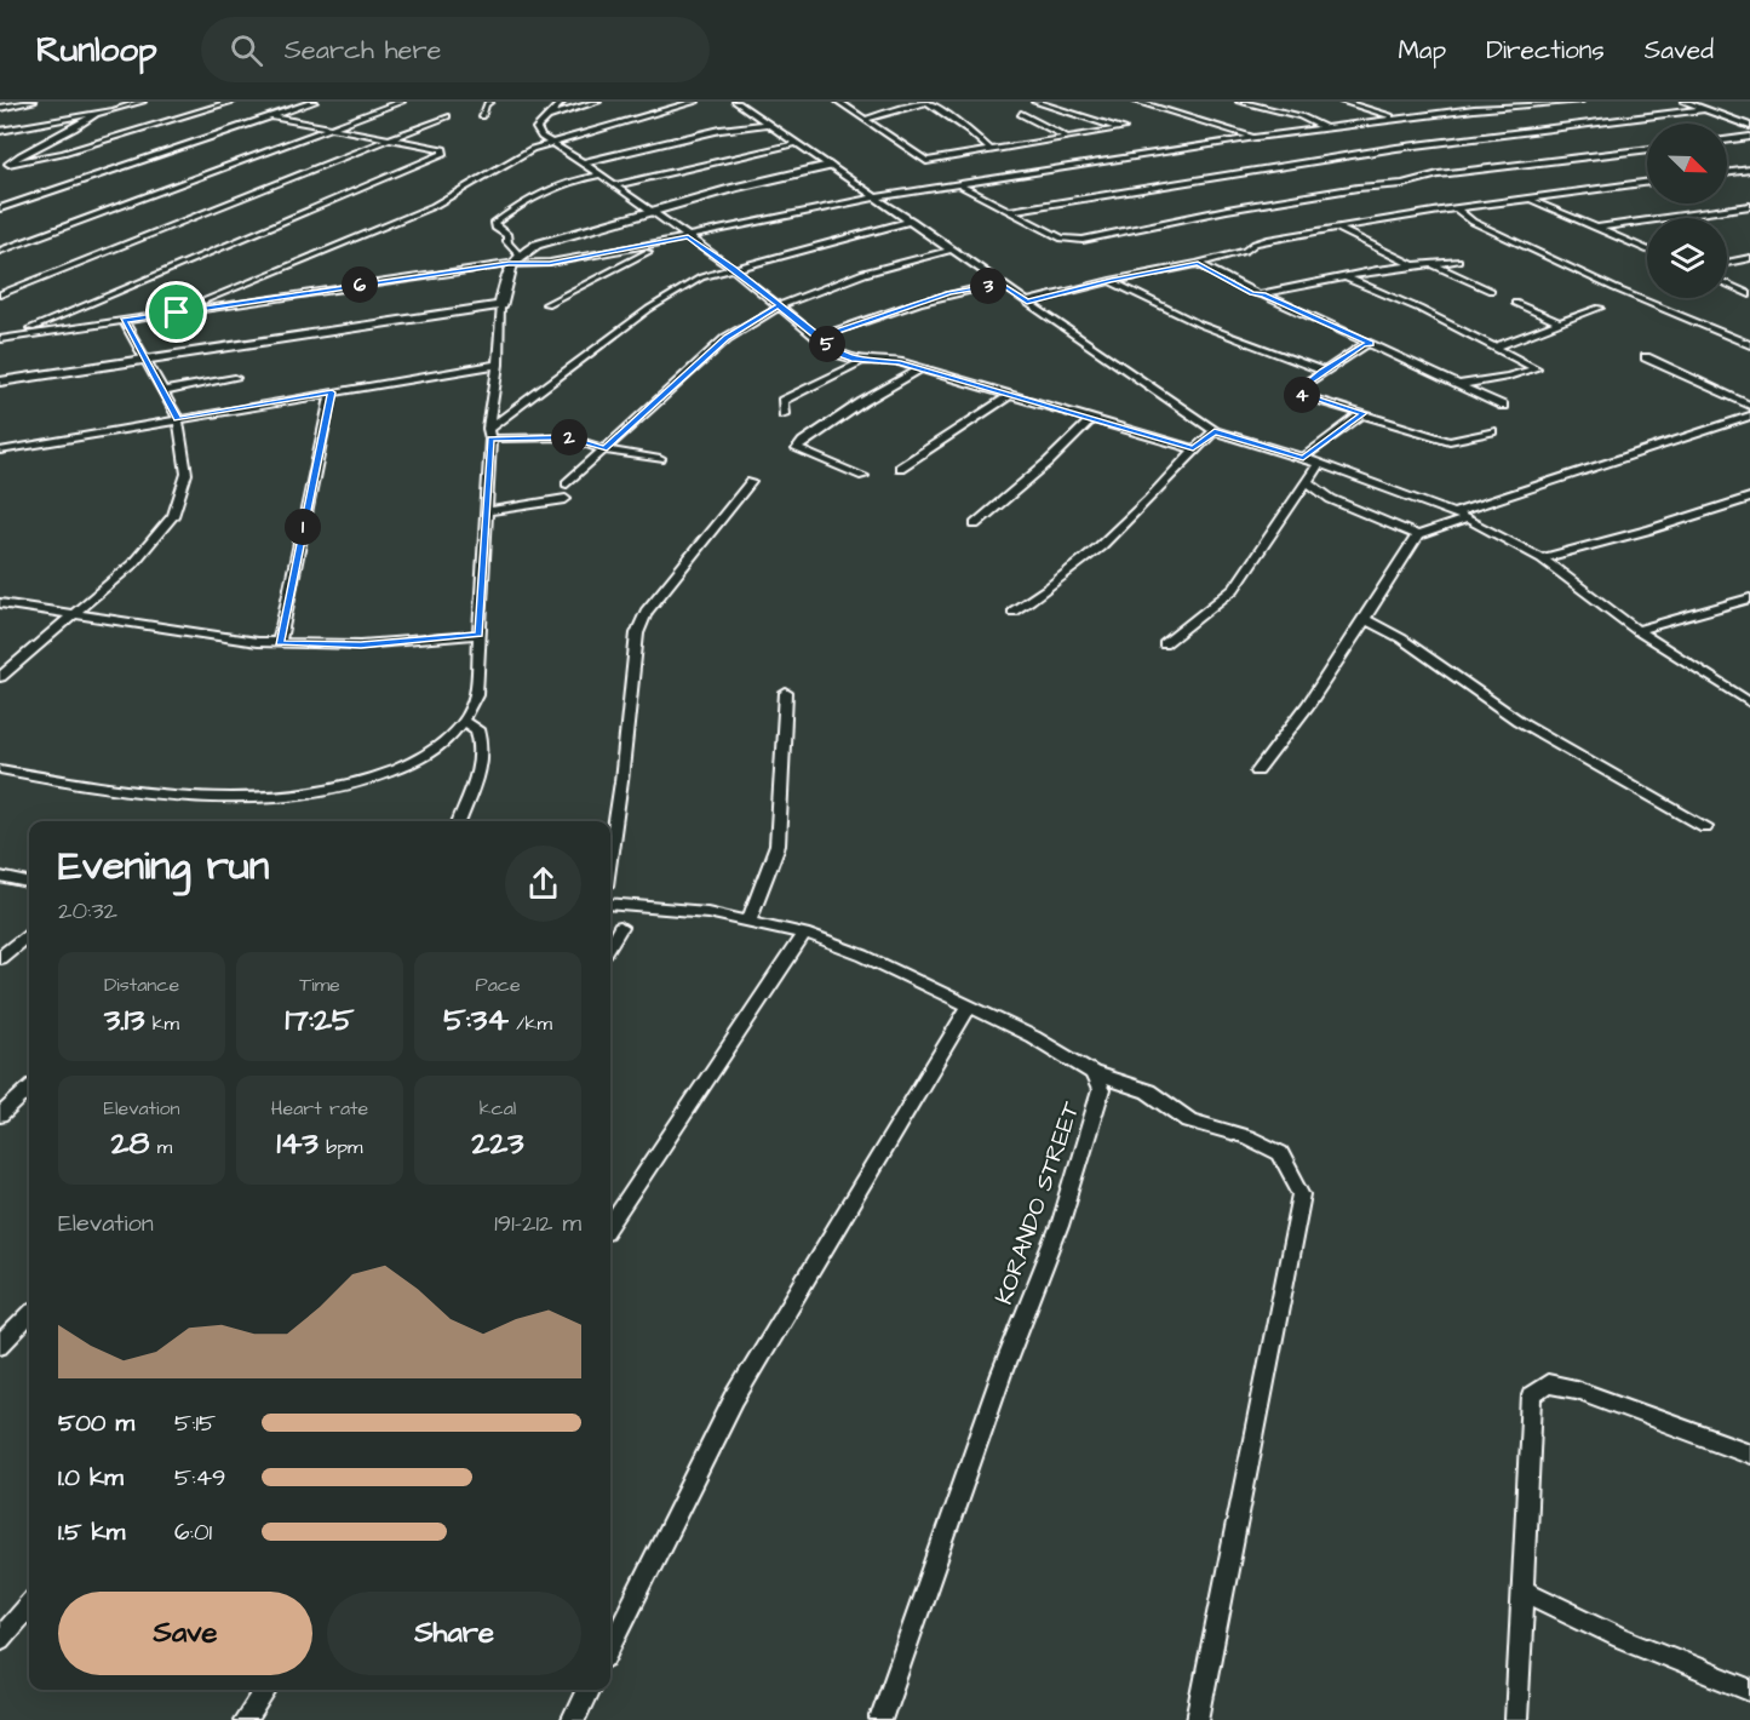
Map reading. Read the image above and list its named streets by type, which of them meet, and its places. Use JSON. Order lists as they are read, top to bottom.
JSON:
{
  "streets": {
    "street": ["KORANDO STREET"]
  },
  "north": "bottom right",
  "page": {
    "header": "Runloop",
    "search": "Search here",
    "nav": ["Map", "Directions", "Saved"],
    "pins": [
      "6",
      "3",
      "5",
      "4",
      "2",
      "1"
    ],
    "heading": ["Evening run", "20:32"],
    "stats": [
      ["Distance", "3.13 km"],
      ["Time", "17:25"],
      ["Pace", "5:34 /km"],
      ["Elevation", "28 m"],
      ["Heart rate", "143 bpm"],
      ["kcal", "223"]
    ],
    "chart": ["Elevation", "191–212 m"],
    "list": [
      {
        "name": "500 m",
        "note": "5:15"
      },
      {
        "name": "1.0 km",
        "note": "5:49"
      },
      {
        "name": "1.5 km",
        "note": "6:01"
      }
    ],
    "buttons": ["Save", "Share"]
  }
}
